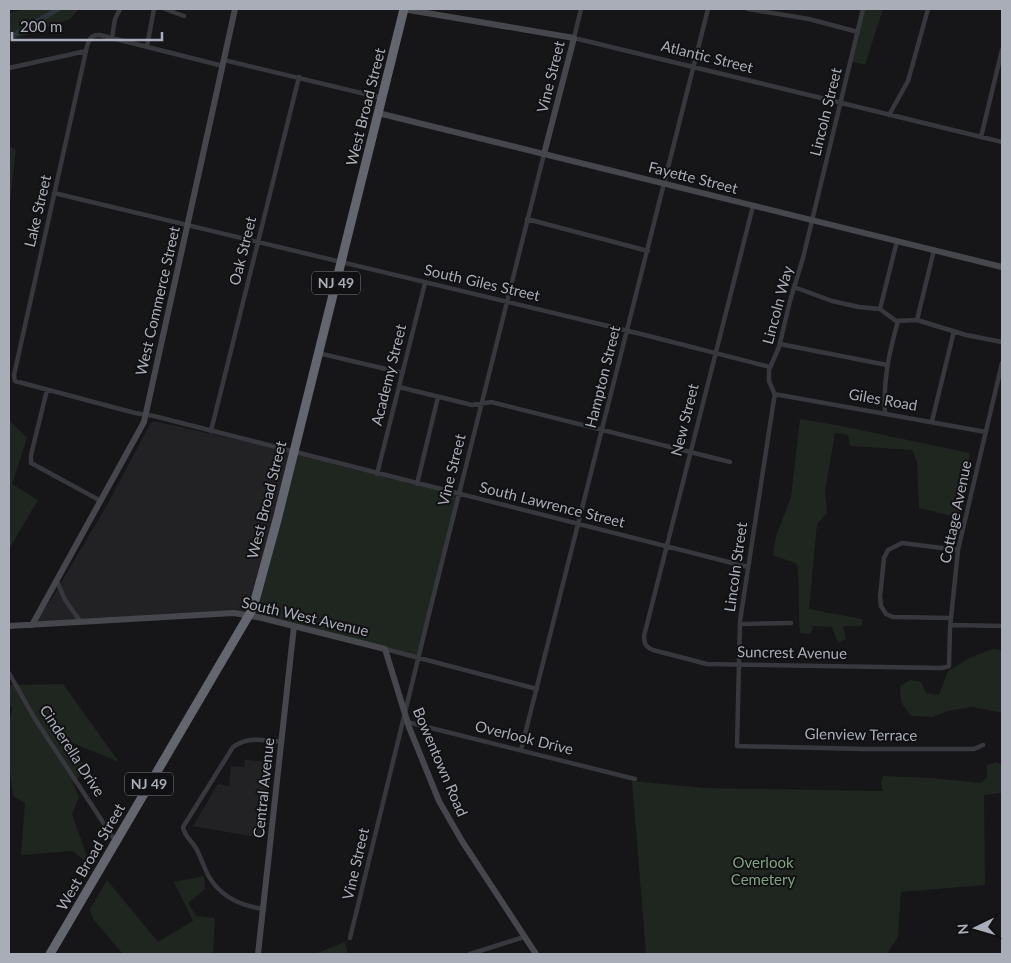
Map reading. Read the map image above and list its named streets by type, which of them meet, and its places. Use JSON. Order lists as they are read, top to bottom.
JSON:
{
  "streets": {
    "highway": ["West Broad Street", "NJ 49"],
    "main road": [
      "Atlantic Street",
      "Vine Street",
      "Fayette Street",
      "West Commerce Street",
      "South West Avenue",
      "Bowentown Road",
      "Central Avenue"
    ],
    "street": [
      "Lincoln Street",
      "Lake Street",
      "Oak Street",
      "South Giles Street",
      "Lincoln Way",
      "Academy Street",
      "Hampton Street",
      "Giles Road",
      "New Street",
      "South Lawrence Street",
      "Cottage Avenue",
      "Suncrest Avenue",
      "Glenview Terrace",
      "Overlook Drive",
      "Cinderella Drive"
    ]
  },
  "crossings": [
    ["Atlantic Street", "Vine Street"],
    ["Atlantic Street", "West Broad Street"],
    ["Atlantic Street", "Lincoln Street"],
    ["Atlantic Street", "Hampton Street"],
    ["Vine Street", "Fayette Street"],
    ["Vine Street", "South Giles Street"],
    ["Vine Street", "South Lawrence Street"],
    ["Vine Street", "South West Avenue"],
    ["Vine Street", "Bowentown Road"],
    ["West Broad Street", "Fayette Street"],
    ["West Broad Street", "South Giles Street"],
    ["West Broad Street", "South Lawrence Street"],
    ["West Broad Street", "South West Avenue"],
    ["West Broad Street", "Cinderella Drive"],
    ["Lincoln Street", "Fayette Street"],
    ["Lincoln Street", "Lincoln Way"],
    ["Lincoln Street", "Giles Road"],
    ["Lincoln Street", "South Lawrence Street"],
    ["Lincoln Street", "Suncrest Avenue"],
    ["Lincoln Street", "Glenview Terrace"],
    ["Fayette Street", "Lincoln Way"],
    ["Fayette Street", "Hampton Street"],
    ["Fayette Street", "New Street"],
    ["Lake Street", "South Giles Street"],
    ["Lake Street", "South Lawrence Street"],
    ["Oak Street", "South Giles Street"],
    ["Oak Street", "South Lawrence Street"],
    ["South Giles Street", "West Commerce Street"],
    ["South Giles Street", "Lincoln Way"],
    ["South Giles Street", "Academy Street"],
    ["South Giles Street", "Hampton Street"],
    ["South Giles Street", "New Street"],
    ["West Commerce Street", "South Lawrence Street"],
    ["West Commerce Street", "South West Avenue"],
    ["Lincoln Way", "Giles Road"],
    ["Academy Street", "South Lawrence Street"],
    ["Hampton Street", "South Lawrence Street"],
    ["Hampton Street", "South West Avenue"],
    ["Hampton Street", "Overlook Drive"],
    ["Giles Road", "Cottage Avenue"],
    ["New Street", "South Lawrence Street"],
    ["New Street", "Suncrest Avenue"],
    ["Cottage Avenue", "Suncrest Avenue"],
    ["South West Avenue", "Bowentown Road"],
    ["South West Avenue", "Central Avenue"],
    ["Overlook Drive", "Bowentown Road"]
  ],
  "parks": ["Overlook Cemetery"],
  "scale_bar": "200 m",
  "north": "left"
}
